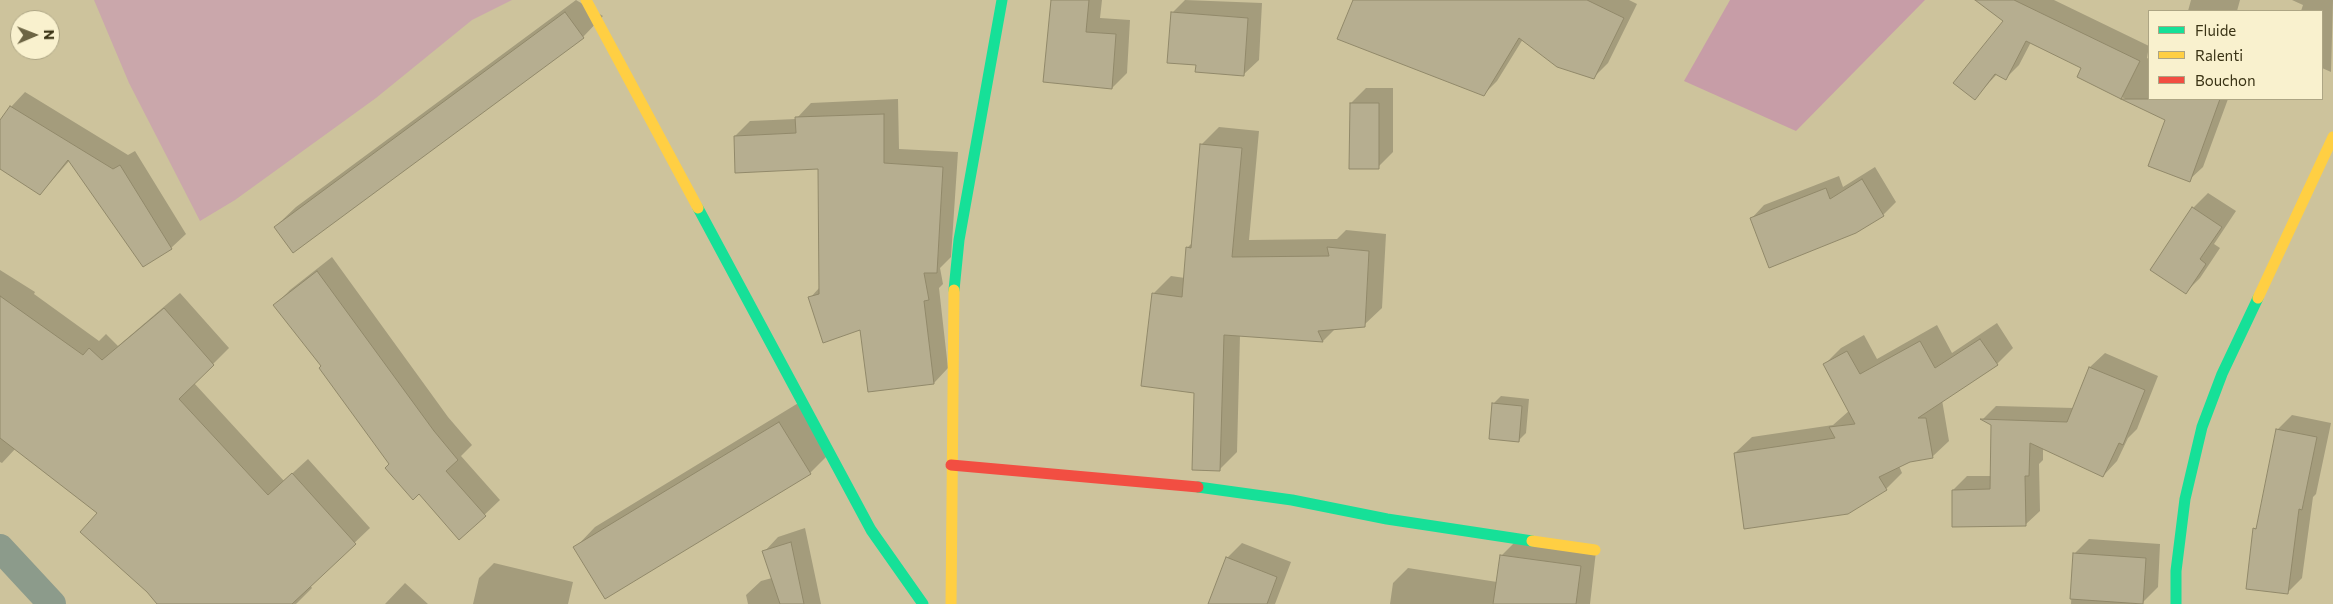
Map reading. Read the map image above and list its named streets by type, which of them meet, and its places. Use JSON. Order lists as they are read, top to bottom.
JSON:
{
  "legend": ["Fluide", "Ralenti", "Bouchon"],
  "north": "right"
}
